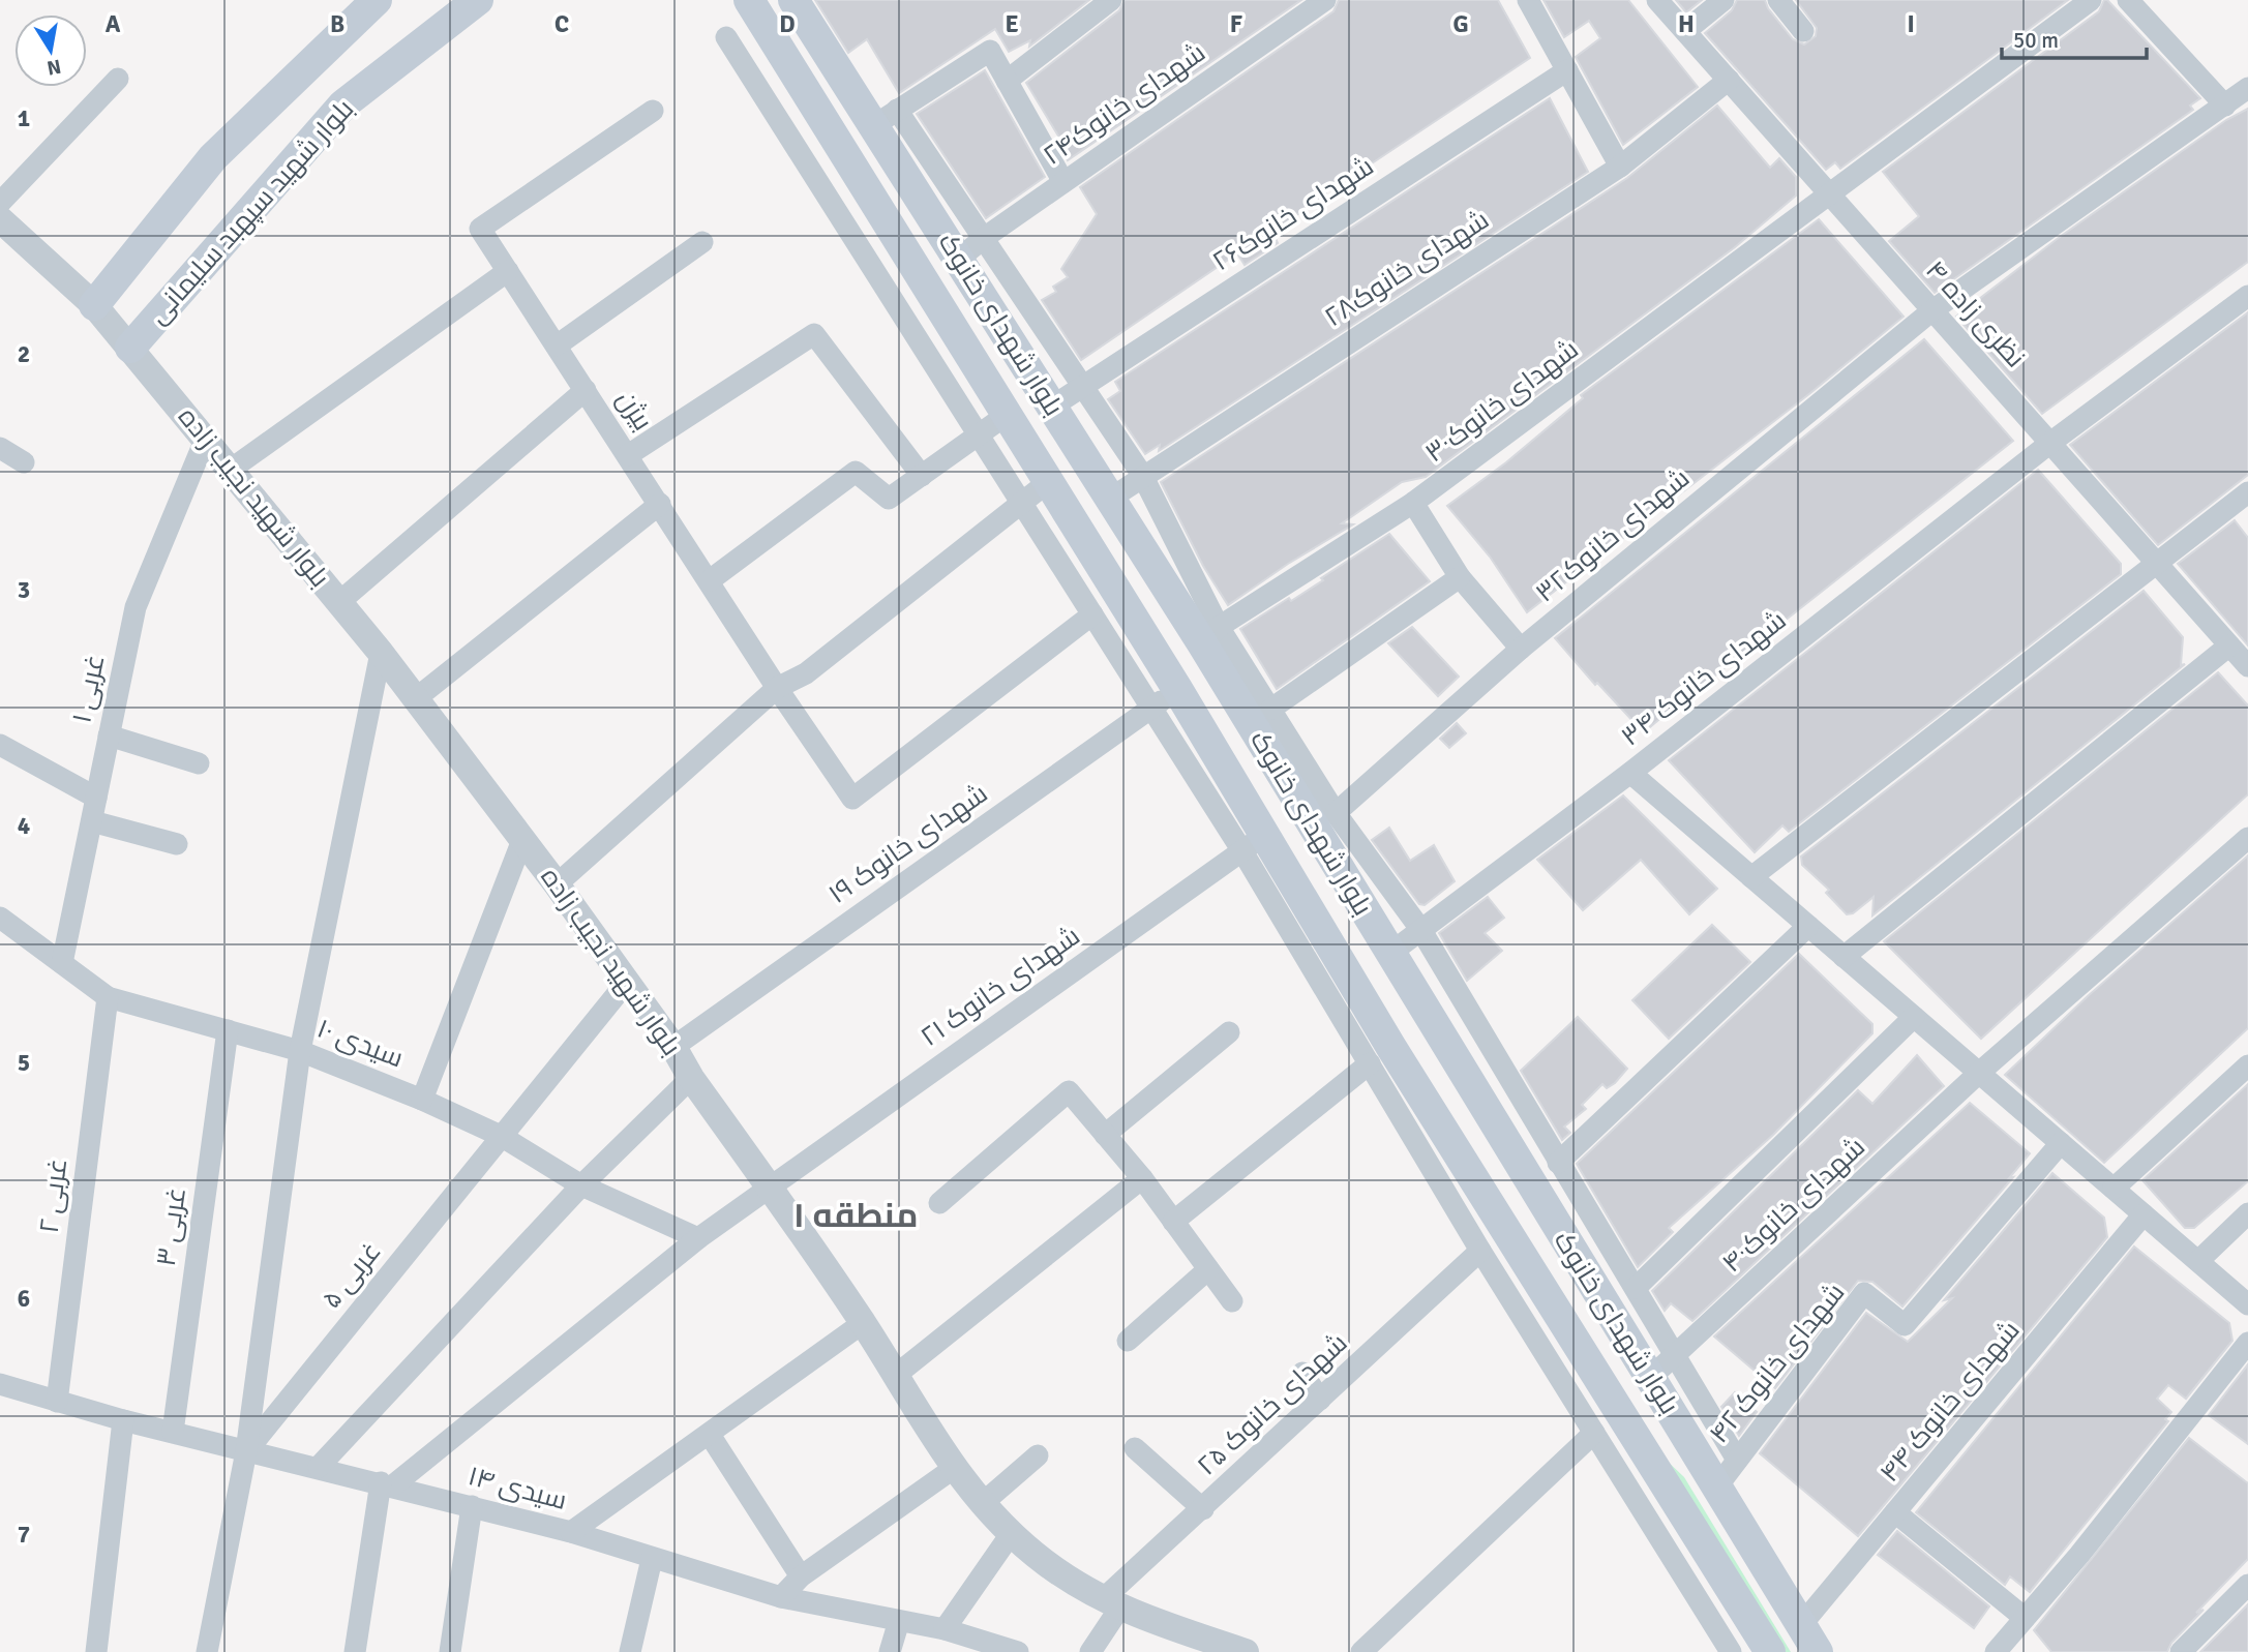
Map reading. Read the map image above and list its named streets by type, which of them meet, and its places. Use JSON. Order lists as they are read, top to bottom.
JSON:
{
  "streets": {
    "main road": ["بلوار شهید سپهبد سلیمانی", "بلوار شهدای خانوک"],
    "street": [
      "شهدای خانوک۲۴",
      "شهدای خانوک۲۶",
      "شهدای خانوک۲۸",
      "نظری زاده ۴",
      "شهدای خانوک۳۰",
      "بیژن",
      "بلوار شهید نجیب زاده",
      "شهدای خانوک۳۲",
      "۳۴ شهدای خانوک",
      "غربی ۱",
      "شهدای خانوک ۱۹",
      "شهدای خانوک ۲۱",
      "سیدی ۱۰",
      "غربی ۲",
      "شهدای خانوک۴۰",
      "غربی ۳",
      "غربی ۵",
      "شهدای خانوک ۴۲",
      "۴۴ شهدای خانوک",
      "شهدای خانوک ۲۵",
      "سیدی ۱۴"
    ]
  },
  "crossings": [
    ["شهدای خانوک۲۴", "بلوار شهدای خانوک"],
    ["بلوار شهید سپهبد سلیمانی", "بلوار شهید نجیب زاده"],
    ["شهدای خانوک۲۶", "بلوار شهدای خانوک"],
    ["شهدای خانوک۲۸", "نظری زاده ۴"],
    ["شهدای خانوک۲۸", "بلوار شهدای خانوک"],
    ["نظری زاده ۴", "شهدای خانوک۳۰"],
    ["نظری زاده ۴", "شهدای خانوک۳۲"],
    ["نظری زاده ۴", "۳۴ شهدای خانوک"],
    ["بلوار شهدای خانوک", "شهدای خانوک۳۰"],
    ["بلوار شهدای خانوک", "۳۴ شهدای خانوک"],
    ["بلوار شهدای خانوک", "شهدای خانوک ۱۹"],
    ["بلوار شهدای خانوک", "شهدای خانوک ۲۱"],
    ["بلوار شهدای خانوک", "شهدای خانوک۴۰"],
    ["بلوار شهدای خانوک", "شهدای خانوک ۴۲"],
    ["بلوار شهدای خانوک", "۴۴ شهدای خانوک"],
    ["بلوار شهید نجیب زاده", "غربی ۱"],
    ["بلوار شهید نجیب زاده", "شهدای خانوک ۱۹"],
    ["بلوار شهید نجیب زاده", "شهدای خانوک ۲۱"],
    ["بلوار شهید نجیب زاده", "غربی ۵"],
    ["بلوار شهید نجیب زاده", "شهدای خانوک ۲۵"],
    ["غربی ۱", "سیدی ۱۰"],
    ["شهدای خانوک ۲۱", "سیدی ۱۰"],
    ["شهدای خانوک ۲۱", "سیدی ۱۴"],
    ["سیدی ۱۰", "غربی ۲"],
    ["سیدی ۱۰", "غربی ۳"],
    ["سیدی ۱۰", "غربی ۵"],
    ["غربی ۲", "سیدی ۱۴"],
    ["غربی ۳", "سیدی ۱۴"],
    ["غربی ۵", "سیدی ۱۴"]
  ],
  "districts": ["منطقه ۱"],
  "scale_bar": "50 m",
  "north": "bottom",
  "grid": {
    "columns": [
      "A",
      "B",
      "C",
      "D",
      "E",
      "F",
      "G",
      "H",
      "I"
    ],
    "rows": [
      "1",
      "2",
      "3",
      "4",
      "5",
      "6",
      "7"
    ]
  }
}
